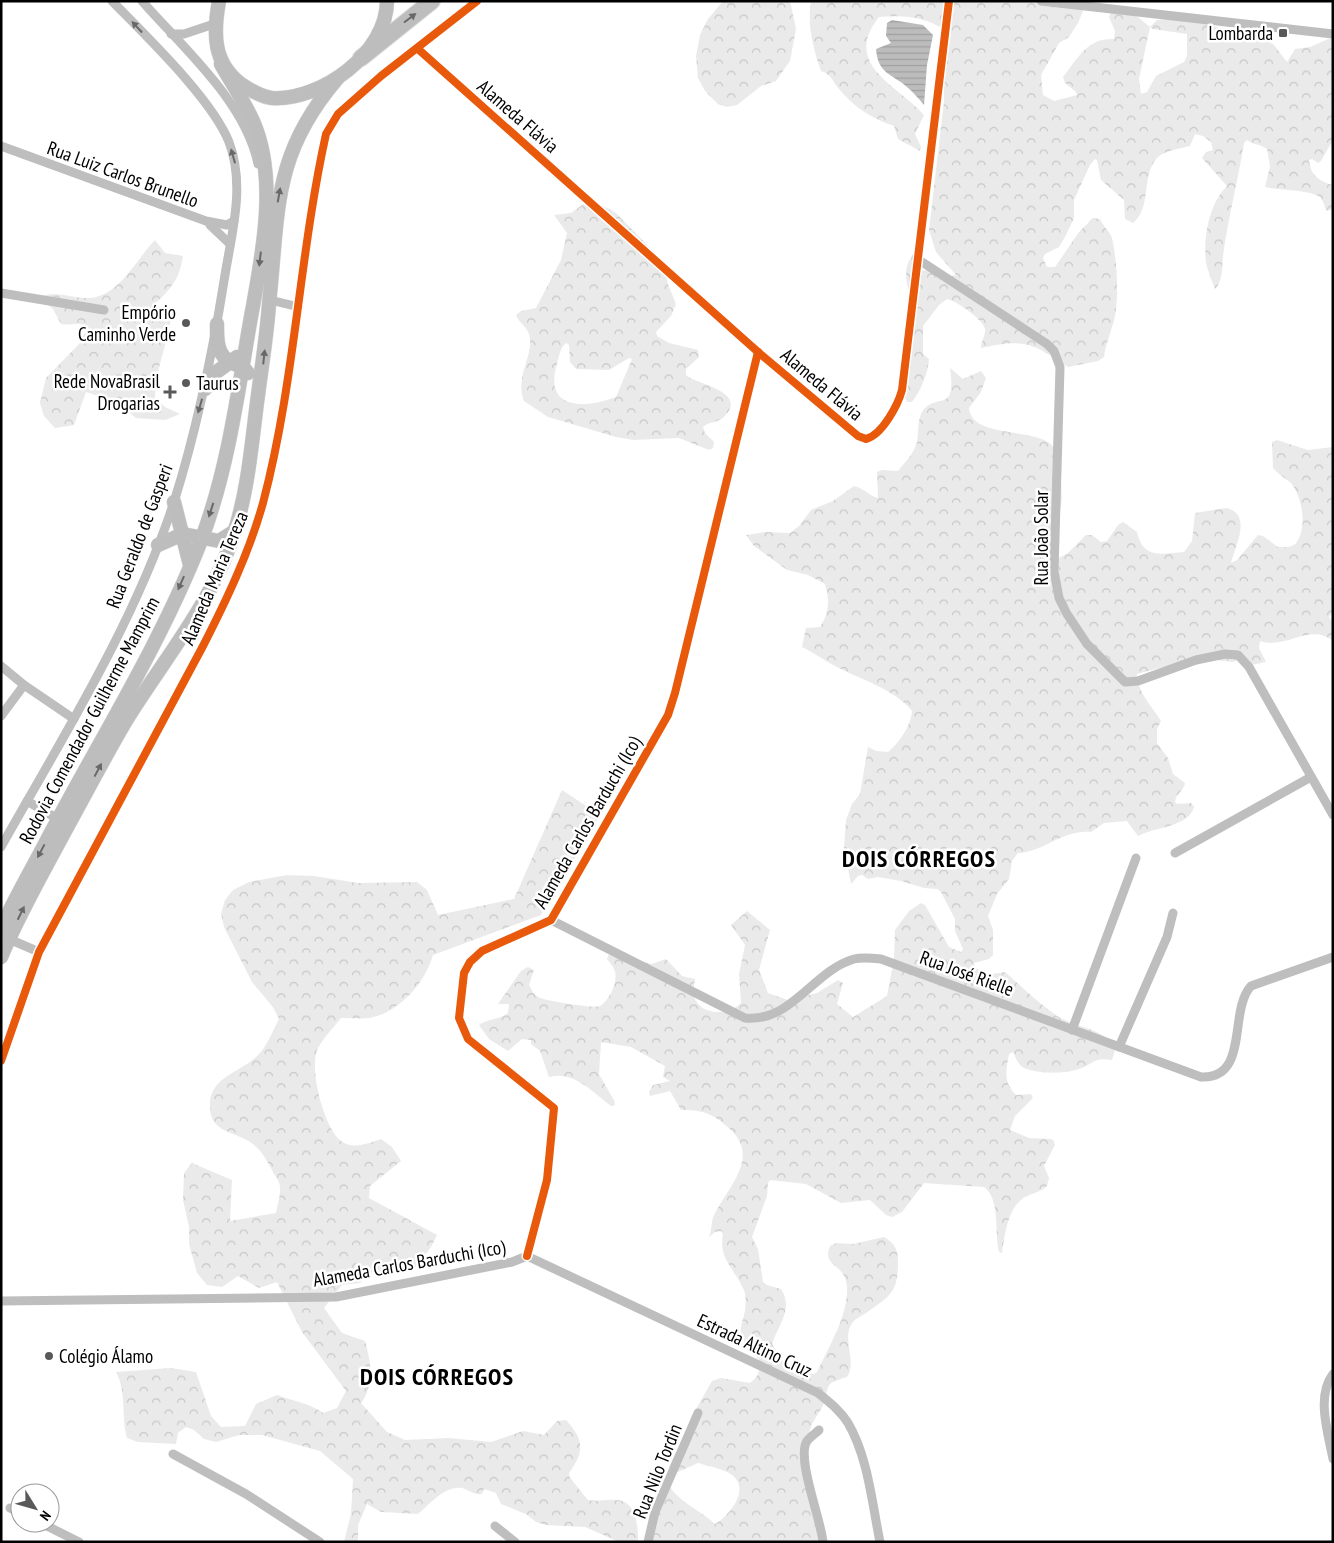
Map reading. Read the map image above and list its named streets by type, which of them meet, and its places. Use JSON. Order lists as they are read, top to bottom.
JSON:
{
  "streets": {
    "main road": ["Rodovia Comendador Guilherme Mamprim"],
    "street": [
      "Alameda Flávia",
      "Rua Luiz Carlos Brunello",
      "Rua Geraldo de Gasperi",
      "Rua João Solar",
      "Alameda Maria Tereza",
      "Alameda Carlos Barduchi (Ico)",
      "Rua José Rielle",
      "Estrada Altino Cruz",
      "Rua Nilo Tordin"
    ]
  },
  "crossings": [
    ["Alameda Flávia", "Rua João Solar"],
    ["Alameda Flávia", "Alameda Maria Tereza"],
    ["Alameda Flávia", "Alameda Carlos Barduchi (Ico)"],
    ["Rua Luiz Carlos Brunello", "Rua Geraldo de Gasperi"],
    ["Alameda Carlos Barduchi (Ico)", "Rua José Rielle"],
    ["Alameda Carlos Barduchi (Ico)", "Estrada Altino Cruz"]
  ],
  "districts": ["DOIS CÓRREGOS", "DOIS CÓRREGOS"],
  "places": {
    "transit": ["Lombarda"],
    "other": ["Empório Caminho Verde", "Taurus", "Colégio Álamo"],
    "health": ["Rede NovaBrasil Drogarias"]
  },
  "north": "bottom right"
}
